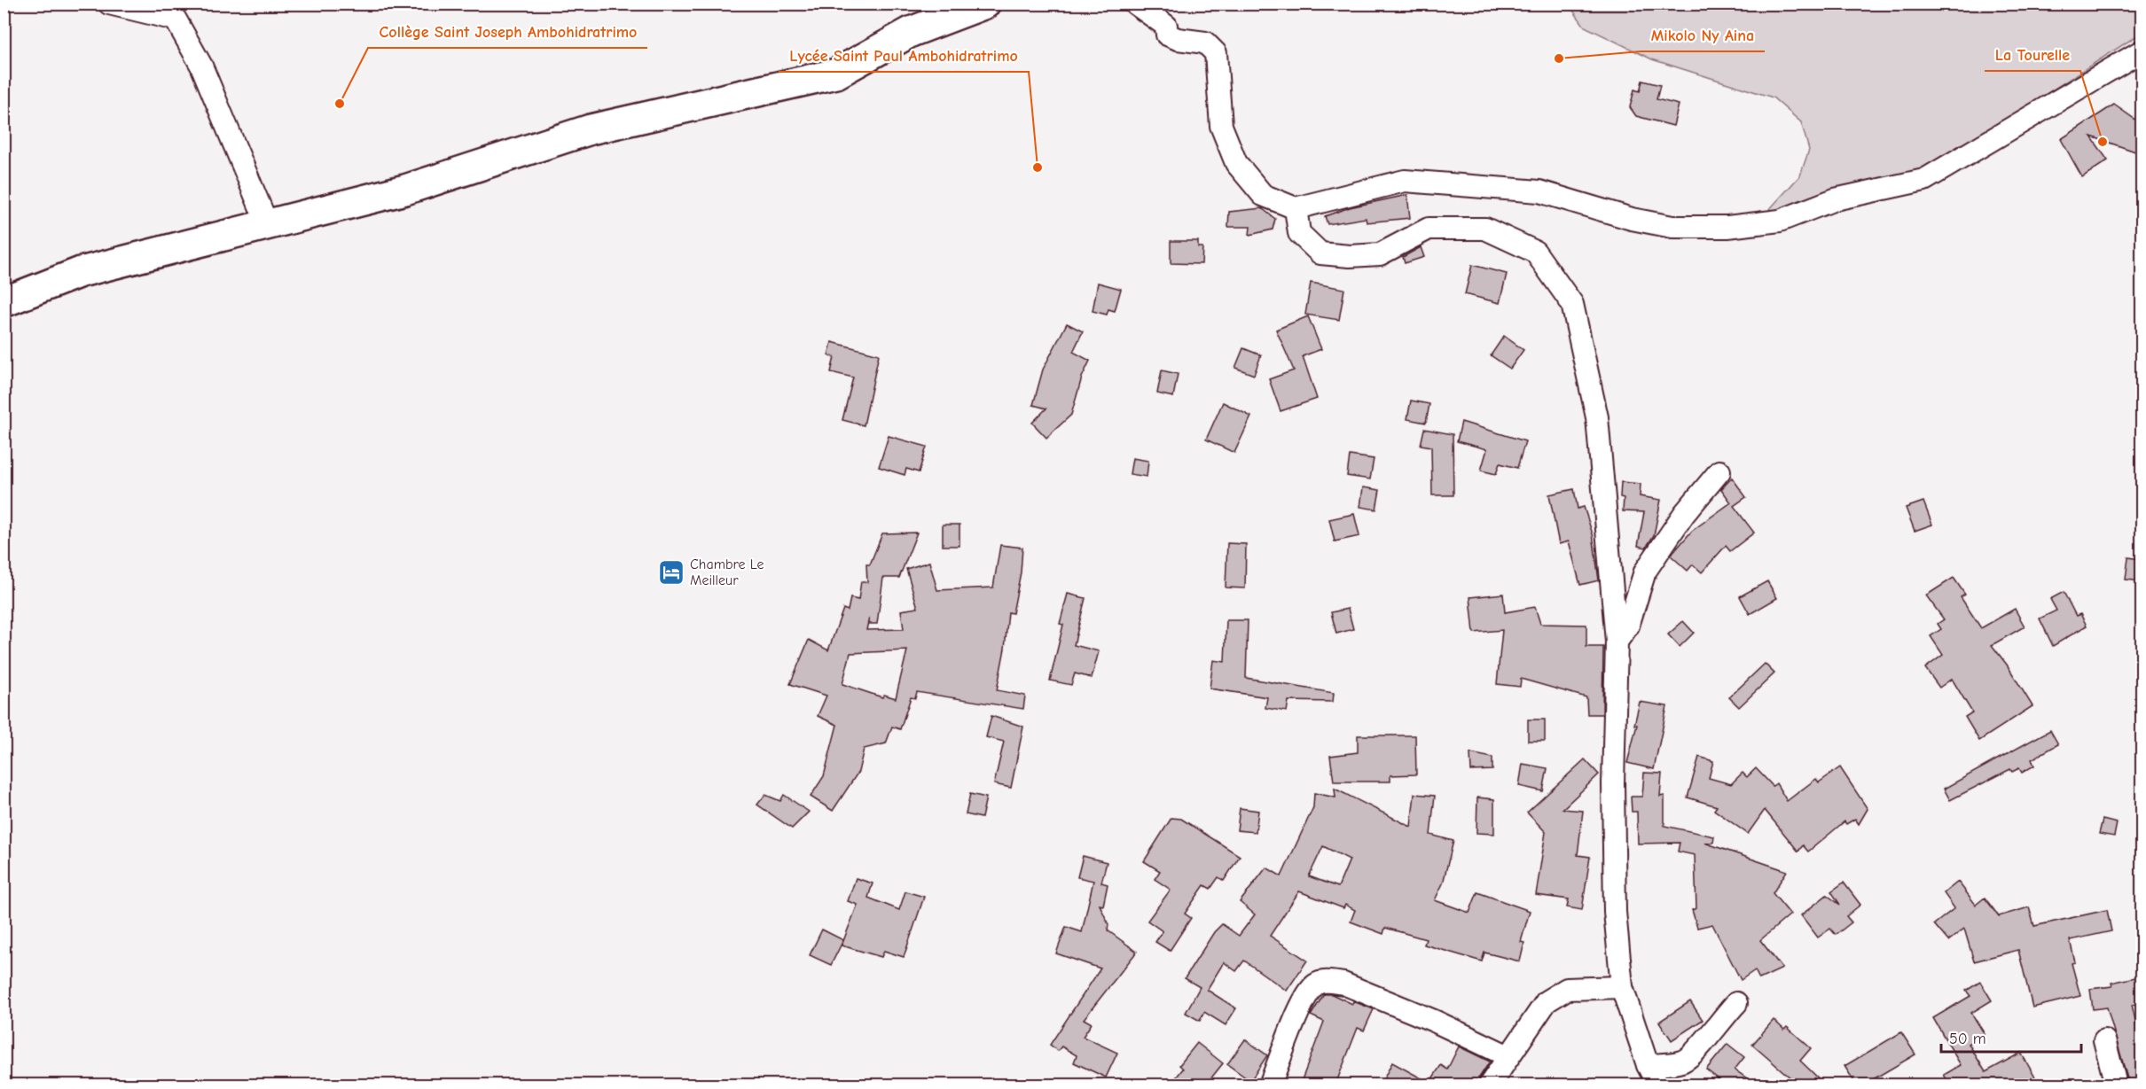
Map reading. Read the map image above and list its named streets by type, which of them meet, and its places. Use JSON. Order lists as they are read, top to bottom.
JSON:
{
  "places": {
    "other": [
      "Mikolo Ny Aina",
      "Collège Saint Joseph Ambohidratrimo",
      "La Tourelle",
      "Lycée Saint Paul Ambohidratrimo"
    ],
    "hotel": ["Chambre Le Meilleur"]
  },
  "scale_bar": "50 m"
}
